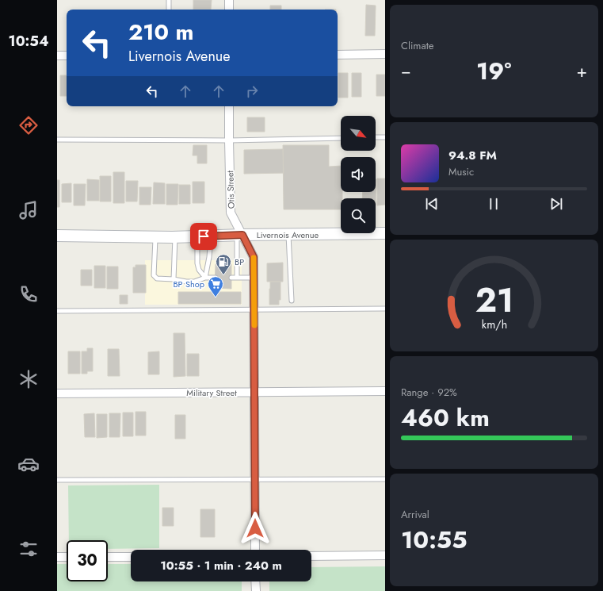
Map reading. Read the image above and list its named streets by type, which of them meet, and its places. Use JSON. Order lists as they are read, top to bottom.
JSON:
{
  "streets": {
    "main road": ["Livernois Avenue"],
    "street": ["Otis Street", "Military Street"]
  },
  "crossings": [
    ["Otis Street", "Livernois Avenue"],
    ["Otis Street", "Military Street"]
  ],
  "places": {
    "fuel station": ["BP"],
    "supermarket": ["BP Shop"]
  },
  "north": "bottom right",
  "page": {
    "tabs": "10:54",
    "tile": [
      "Climate",
      ["Range · 92%", "460 km"],
      ["Arrival", "10:55"]
    ],
    "turn": ["210 m", "Livernois Avenue"],
    "heat": ["−", "19°", "+"],
    "song": ["94.8 FM", "Music"],
    "limit": "30",
    "trip": "10:55 · 1 min · 240 m",
    "gauge": ["21", "km/h"]
  }
}
